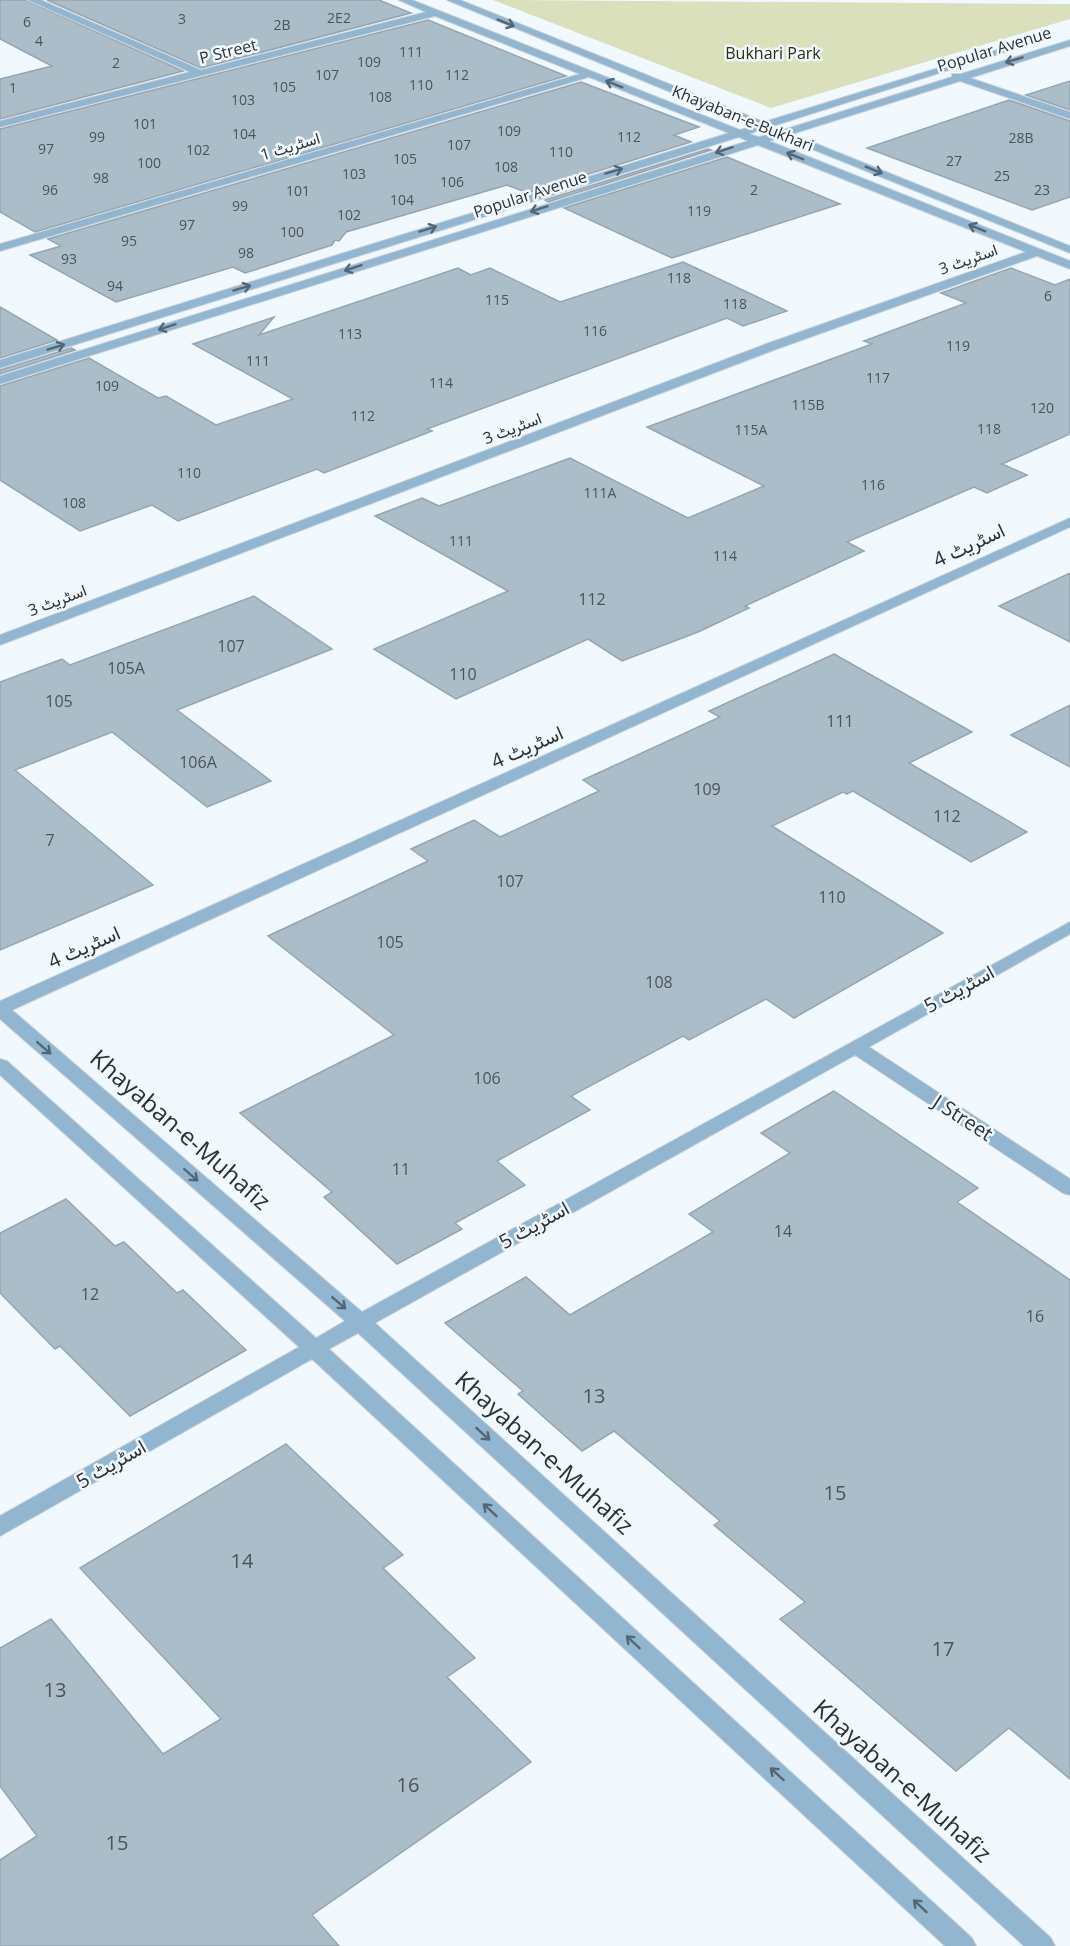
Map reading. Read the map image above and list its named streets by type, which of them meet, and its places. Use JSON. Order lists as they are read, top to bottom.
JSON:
{
  "streets": {
    "street": [
      "Popular Avenue",
      "P Street",
      "Khayaban-e-Bukhari",
      "اسٹریٹ 1",
      "اسٹریٹ 3",
      "اسٹریٹ 4",
      "اسٹریٹ 5",
      "J Street",
      "Khayaban-e-Muhafiz"
    ]
  },
  "crossings": [
    ["Popular Avenue", "Khayaban-e-Bukhari"],
    ["P Street", "Khayaban-e-Bukhari"],
    ["Khayaban-e-Bukhari", "اسٹریٹ 1"],
    ["Khayaban-e-Bukhari", "اسٹریٹ 3"],
    ["اسٹریٹ 4", "Khayaban-e-Muhafiz"],
    ["اسٹریٹ 5", "J Street"],
    ["اسٹریٹ 5", "Khayaban-e-Muhafiz"]
  ],
  "parks": ["Bukhari Park"],
  "house_numbers": [
    "2E2",
    "3",
    "6",
    "2B",
    "4",
    "111",
    "109",
    "2",
    "107",
    "112",
    "110",
    "105",
    "1",
    "108",
    "103",
    "101",
    "109",
    "104",
    "99",
    "112",
    "28B",
    "107",
    "97",
    "102",
    "110",
    "105",
    "27",
    "100",
    "108",
    "103",
    "25",
    "98",
    "106",
    "96",
    "2",
    "23",
    "101",
    "104",
    "99",
    "119",
    "102",
    "97",
    "100",
    "95",
    "98",
    "93",
    "118",
    "94",
    "6",
    "115",
    "118",
    "116",
    "113",
    "119",
    "111",
    "117",
    "114",
    "109",
    "115B",
    "120",
    "112",
    "118",
    "115A",
    "110",
    "116",
    "111A",
    "108",
    "111",
    "114",
    "112",
    "107",
    "105A",
    "110",
    "105",
    "111",
    "106A",
    "109",
    "112",
    "7",
    "107",
    "110",
    "105",
    "108",
    "106",
    "11",
    "14",
    "12",
    "16",
    "13",
    "15",
    "14",
    "17",
    "13",
    "16",
    "15"
  ]
}
